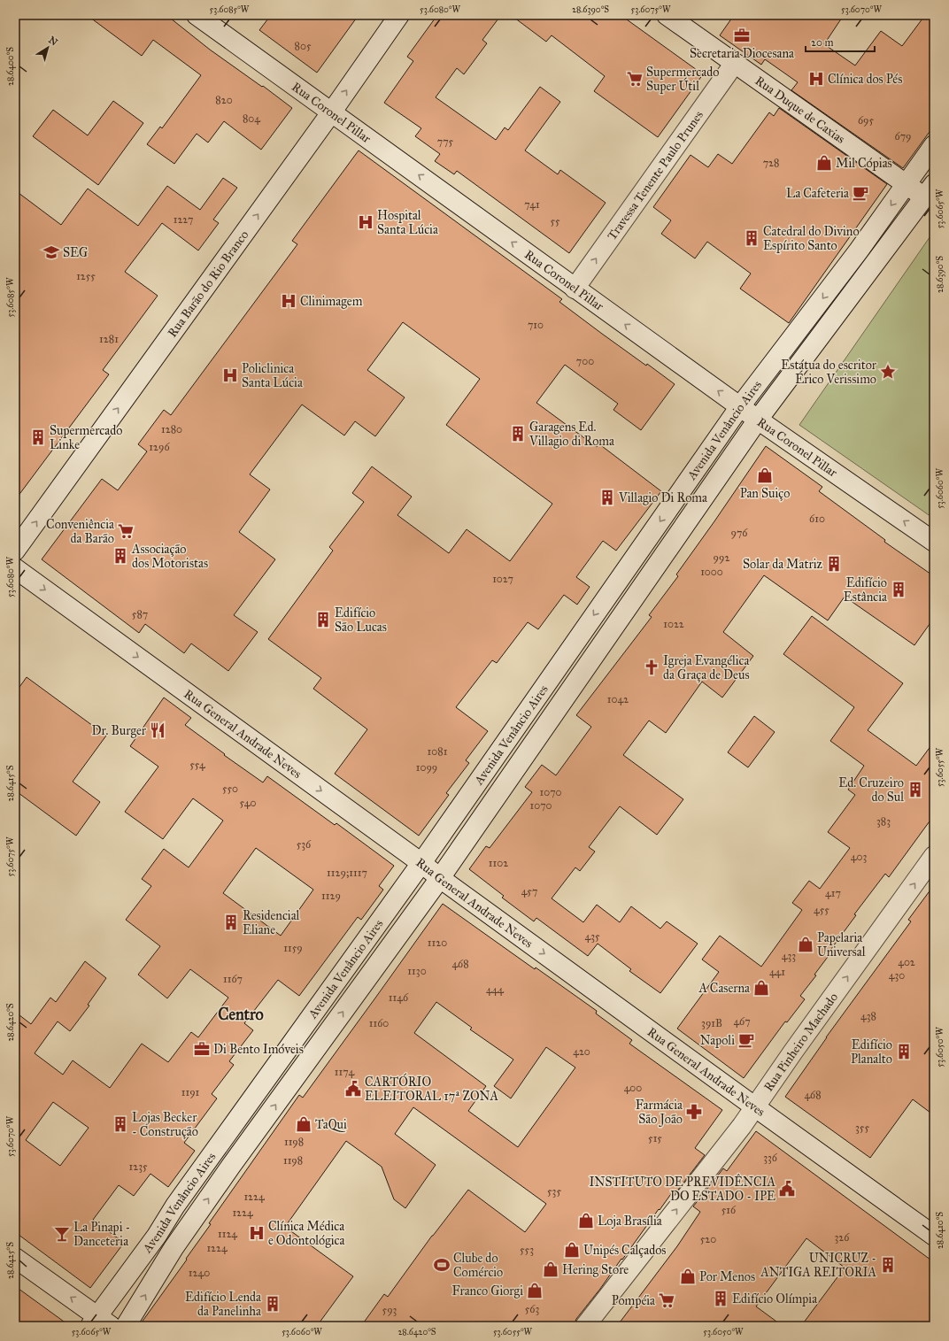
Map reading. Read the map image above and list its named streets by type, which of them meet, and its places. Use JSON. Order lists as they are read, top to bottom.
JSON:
{
  "streets": {
    "main road": [
      "Rua Duque de Caxias",
      "Rua Coronel Pillar",
      "Travessa Tenente Paulo Prunes",
      "Rua Barão do Rio Branco",
      "Avenida Venâncio Aires",
      "Rua General Andrade Neves",
      "Rua Pinheiro Machado"
    ]
  },
  "crossings": [
    ["Rua Duque de Caxias", "Travessa Tenente Paulo Prunes"],
    ["Rua Duque de Caxias", "Avenida Venâncio Aires"],
    ["Rua Coronel Pillar", "Travessa Tenente Paulo Prunes"],
    ["Rua Coronel Pillar", "Rua Barão do Rio Branco"],
    ["Rua Coronel Pillar", "Avenida Venâncio Aires"],
    ["Avenida Venâncio Aires", "Rua General Andrade Neves"],
    ["Rua General Andrade Neves", "Rua Pinheiro Machado"]
  ],
  "one_way": [
    "Rua Coronel Pillar",
    "Travessa Tenente Paulo Prunes",
    "Rua Barão do Rio Branco",
    "Rua General Andrade Neves",
    "Rua Pinheiro Machado"
  ],
  "districts": ["Centro"],
  "places": {
    "office": ["Secretaria Diocesana", "Di Bento Imóveis"],
    "supermarket": ["Supermercado Super Útil", "Conveniência da Barão", "Pompéia"],
    "hospital": [
      "Clínica dos Pés",
      "Hospital Santa Lúcia",
      "Clinimagem",
      "Policlinica Santa Lúcia",
      "Clínica Médica e Odontológica"
    ],
    "shop": [
      "Mil Cópias",
      "Pan Suiço",
      "Papelaria Universal",
      "A Caserna",
      "TaQui",
      "Loja Brasília",
      "Unipés Calçados",
      "Hering Store",
      "Por Menos",
      "Franco Giorgi"
    ],
    "cafe": ["La Cafeteria", "Napoli"],
    "building": [
      "Catedral do Divino Espírito Santo",
      "Garagens Ed. Villagio di Roma",
      "Supermercado Linke",
      "Villagio Di Roma",
      "Associação dos Motoristas",
      "Solar da Matriz",
      "Edifício Estância",
      "Edifício São Lucas",
      "Ed. Cruzeiro do Sul",
      "Residencial Eliane",
      "Edifício Planalto",
      "Lojas Becker - Construção",
      "UNICRUZ - ANTIGA REITORIA",
      "Edifício Olímpia",
      "Edifício Lenda da Panelinha"
    ],
    "school or university": ["SEG"],
    "place": ["Estátua do escritor Érico Verissimo"],
    "church": ["Igreja Evangélica da Graça de Deus"],
    "restaurant": ["Dr. Burger"],
    "public building": ["CARTÓRIO ELEITORAL 17ª ZONA", "INSTITUTO DE PREVIDÊNCIA DO ESTADO - IPE"],
    "pharmacy": ["Farmácia São João"],
    "bar": ["La Pinapi - Danceteria"],
    "sports": ["Clube do Comércio"]
  },
  "house_numbers": [
    "805",
    "820",
    "804",
    "695",
    "679",
    "775",
    "728",
    "741",
    "1227",
    "55",
    "1255",
    "710",
    "1281",
    "700",
    "1280",
    "1296",
    "610",
    "976",
    "992",
    "1000",
    "1027",
    "587",
    "1022",
    "1042",
    "1081",
    "554",
    "1099",
    "550",
    "1070",
    "540",
    "1070",
    "383",
    "536",
    "403",
    "1102",
    "1129;1117",
    "457",
    "417",
    "1129",
    "455",
    "435",
    "1120",
    "1159",
    "433",
    "402",
    "468",
    "1130",
    "441",
    "430",
    "1167",
    "444",
    "1146",
    "438",
    "467",
    "1160",
    "391B",
    "420",
    "1174",
    "400",
    "1191",
    "468",
    "355",
    "515",
    "1198",
    "336",
    "1198",
    "1235",
    "535",
    "1224",
    "516",
    "1224",
    "1124",
    "326",
    "520",
    "1224",
    "553",
    "1240",
    "563",
    "593"
  ],
  "scale_bar": "20 m",
  "north": "top right",
  "coordinates": [
    "53.6085°W",
    "53.6080°W",
    "28.6390°S",
    "53.6075°W",
    "53.6070°W",
    "28.6400°S",
    "53.6065°W",
    "53.6060°W",
    "53.6055°W",
    "28.6415°S",
    "28.6420°S",
    "53.6050°W",
    "28.6410°S",
    "28.6425°S"
  ]
}
